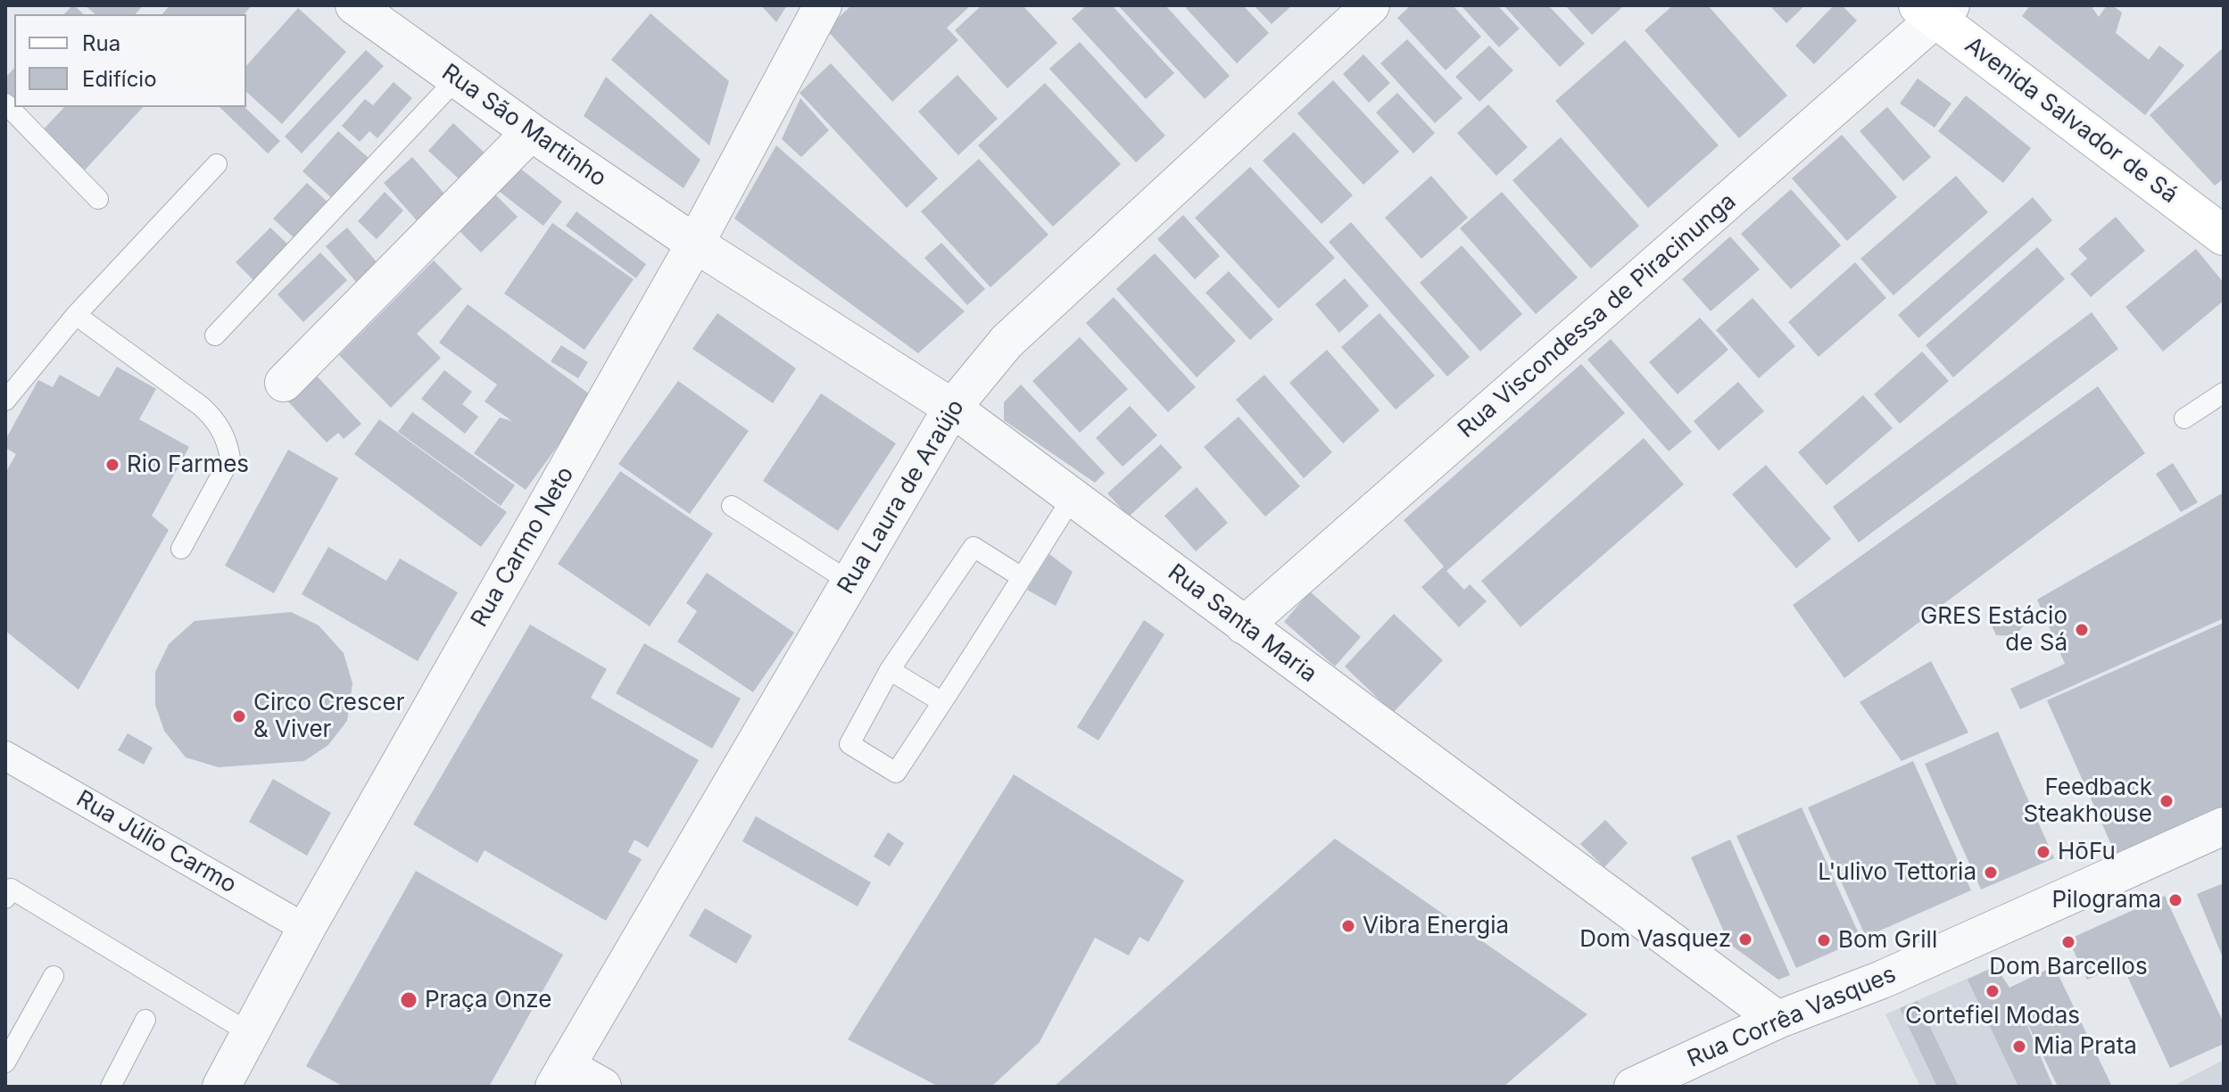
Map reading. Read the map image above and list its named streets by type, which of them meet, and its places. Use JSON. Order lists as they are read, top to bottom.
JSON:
{
  "streets": {
    "main road": ["Avenida Salvador de Sá"],
    "street": [
      "Rua São Martinho",
      "Rua Viscondessa de Piracinunga",
      "Rua Laura de Araújo",
      "Rua Carmo Neto",
      "Rua Santa Maria",
      "Rua Júlio Carmo",
      "Rua Corrêa Vasques"
    ]
  },
  "crossings": [
    ["Avenida Salvador de Sá", "Rua Viscondessa de Piracinunga"],
    ["Rua São Martinho", "Rua Carmo Neto"],
    ["Rua São Martinho", "Rua Santa Maria"],
    ["Rua Viscondessa de Piracinunga", "Rua Santa Maria"],
    ["Rua Laura de Araújo", "Rua Santa Maria"],
    ["Rua Carmo Neto", "Rua Santa Maria"],
    ["Rua Carmo Neto", "Rua Júlio Carmo"],
    ["Rua Santa Maria", "Rua Corrêa Vasques"]
  ],
  "places": [
    "Rio Farmes",
    "GRES Estácio de Sá",
    "Circo Crescer & Viver",
    "Feedback Steakhouse",
    "HōFu",
    "L'ulivo Tettoria",
    "Pilograma",
    "Vibra Energia",
    "Dom Vasquez",
    "Bom Grill",
    "Dom Barcellos",
    "Cortefiel Modas",
    "Praça Onze",
    "Mia Prata"
  ],
  "legend": ["Rua", "Edifício"]
}
